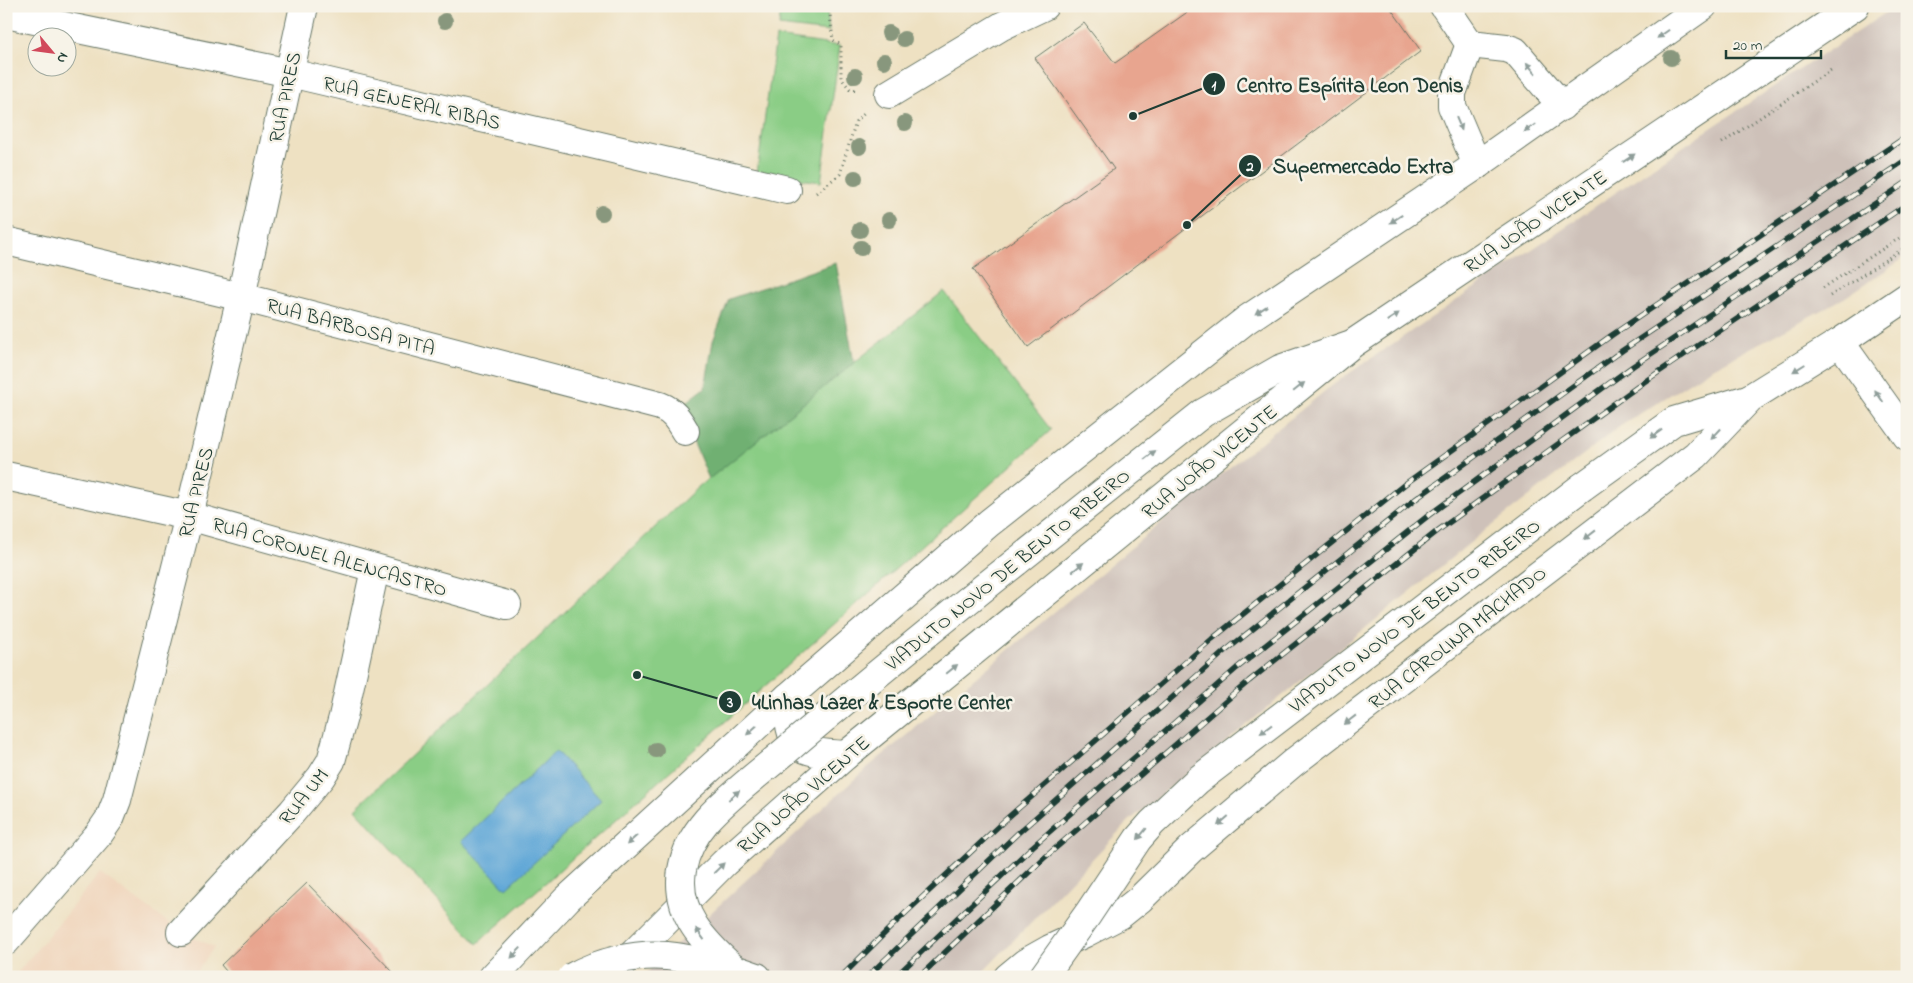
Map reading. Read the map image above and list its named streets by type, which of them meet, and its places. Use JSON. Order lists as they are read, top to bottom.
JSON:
{
  "streets": {
    "main road": [
      "RUA PIRES",
      "RUA GENERAL RIBAS",
      "RUA JOÃO VICENTE",
      "RUA BARBOSA PITA",
      "RUA CORONEL ALENCASTRO",
      "VIADUTO NOVO DE BENTO RIBEIRO",
      "RUA CAROLINA MACHADO",
      "RUA UM"
    ]
  },
  "crossings": [
    ["RUA PIRES", "RUA GENERAL RIBAS"],
    ["RUA PIRES", "RUA BARBOSA PITA"],
    ["RUA PIRES", "RUA CORONEL ALENCASTRO"],
    ["RUA JOÃO VICENTE", "VIADUTO NOVO DE BENTO RIBEIRO"],
    ["RUA CORONEL ALENCASTRO", "RUA UM"],
    ["VIADUTO NOVO DE BENTO RIBEIRO", "RUA CAROLINA MACHADO"]
  ],
  "one_way": ["RUA CAROLINA MACHADO"],
  "places": ["Centro Espírita Leon Denis", "Supermercado Extra", "4Linhas Lazer & Esporte Center"],
  "scale_bar": "20 m",
  "north": "bottom right"
}
